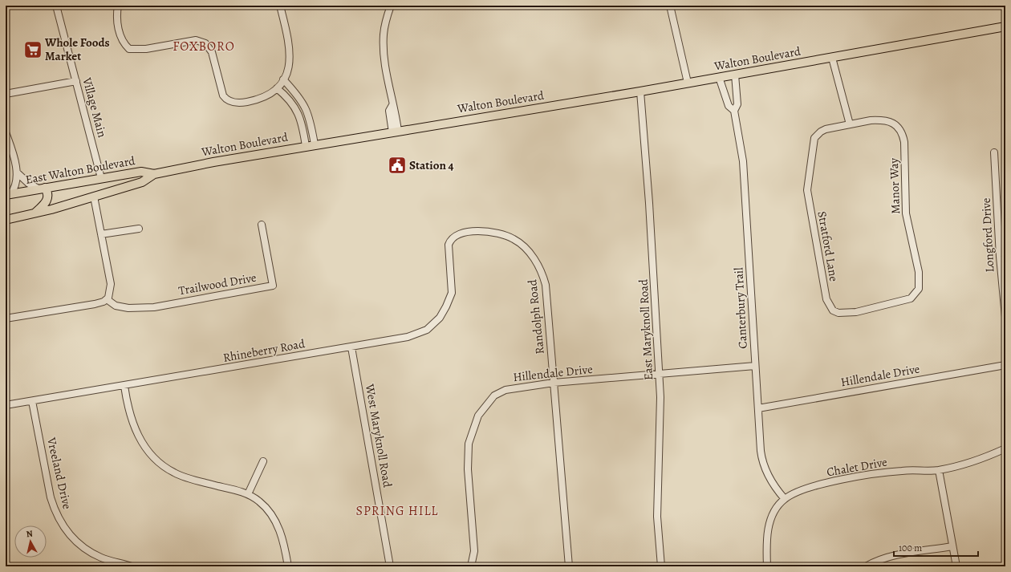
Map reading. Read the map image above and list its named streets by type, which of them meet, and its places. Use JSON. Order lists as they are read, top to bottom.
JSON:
{
  "streets": {
    "main road": ["Walton Boulevard", "East Walton Boulevard"],
    "street": [
      "Village Main",
      "Manor Way",
      "Longford Drive",
      "Stratford Lane",
      "Trailwood Drive",
      "Canterbury Trail",
      "Randolph Road",
      "East Maryknoll Road",
      "Rhineberry Road",
      "Hillendale Drive",
      "West Maryknoll Road",
      "Chalet Drive",
      "Vreeland Drive"
    ]
  },
  "crossings": [
    ["Walton Boulevard", "East Walton Boulevard"],
    ["Walton Boulevard", "Canterbury Trail"],
    ["Walton Boulevard", "East Maryknoll Road"],
    ["Village Main", "East Walton Boulevard"],
    ["Manor Way", "Stratford Lane"],
    ["Canterbury Trail", "Hillendale Drive"],
    ["Canterbury Trail", "Chalet Drive"],
    ["Randolph Road", "Rhineberry Road"],
    ["Randolph Road", "Hillendale Drive"],
    ["East Maryknoll Road", "Hillendale Drive"],
    ["Rhineberry Road", "West Maryknoll Road"],
    ["Rhineberry Road", "Vreeland Drive"]
  ],
  "districts": ["FOXBORO", "SPRING HILL"],
  "places": {
    "supermarket": ["Whole Foods Market"],
    "public building": ["Station 4"]
  },
  "scale_bar": "100 m",
  "north": "top"
}
